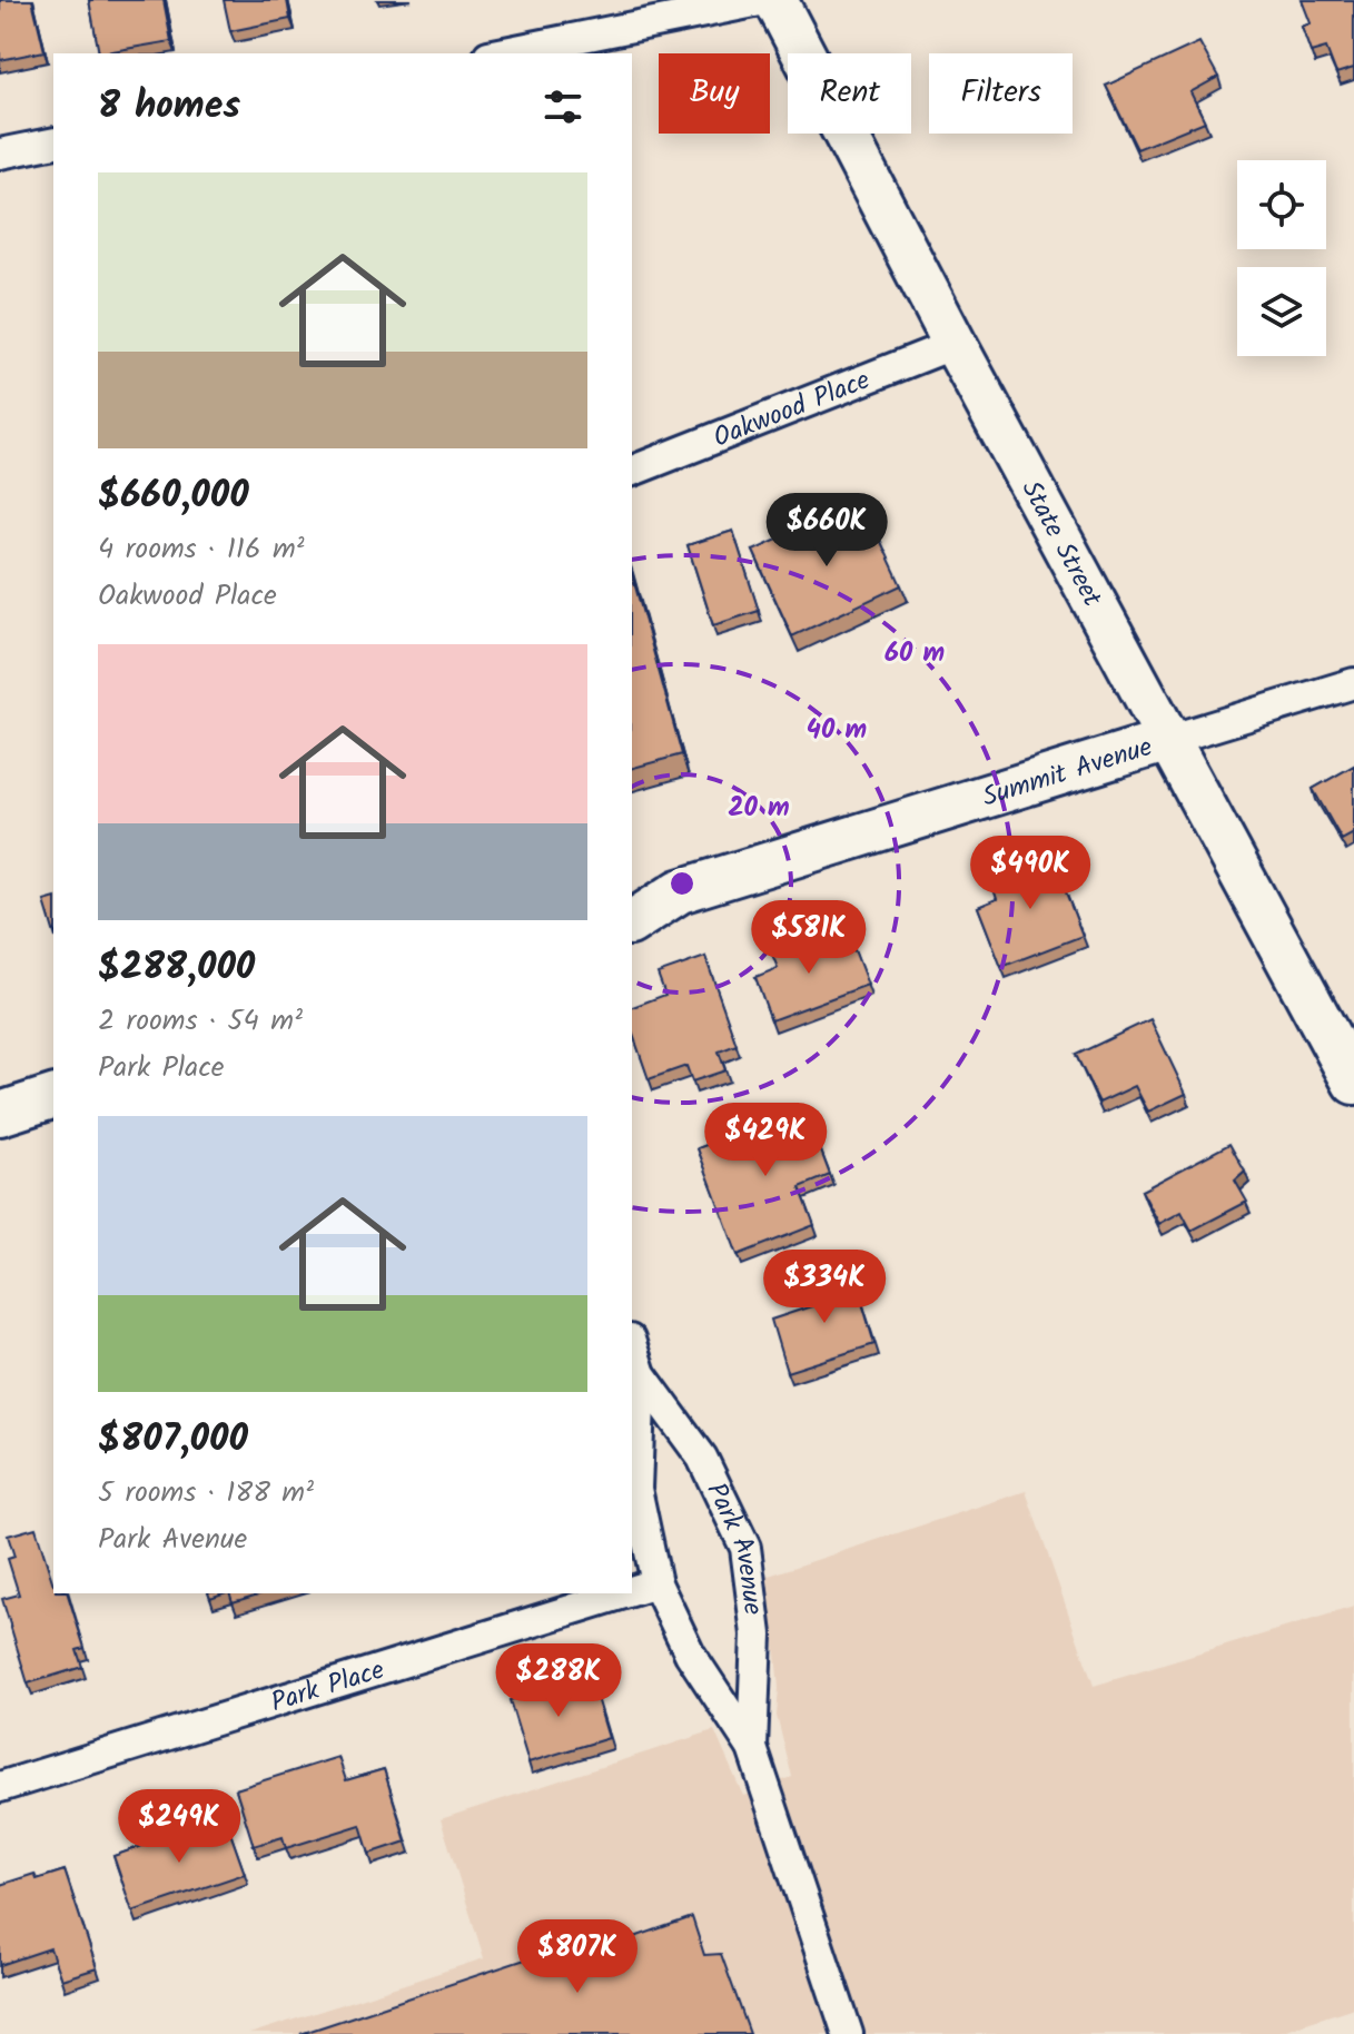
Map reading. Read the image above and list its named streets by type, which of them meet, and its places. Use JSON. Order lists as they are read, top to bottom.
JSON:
{
  "streets": {
    "main road": ["State Street", "Summit Avenue"],
    "street": ["Oakwood Place", "Park Avenue", "Park Place"]
  },
  "crossings": [
    ["Oakwood Place", "State Street"],
    ["State Street", "Summit Avenue"],
    ["Park Avenue", "Park Place"]
  ],
  "page": {
    "chip": ["Buy", "Rent", "Filters"],
    "heading": "8 homes",
    "list": [
      {
        "name": "$660,000",
        "note": "4 rooms · 116 m² · Oakwood Place"
      },
      {
        "name": "$288,000",
        "note": "2 rooms · 54 m² · Park Place"
      },
      {
        "name": "$807,000",
        "note": "5 rooms · 188 m² · Park Avenue"
      }
    ],
    "price": [
      "$660K",
      "$490K",
      "$581K",
      "$429K",
      "$334K",
      "$288K",
      "$249K",
      "$807K"
    ]
  },
  "rings": ["60 m", "40 m", "20 m"]
}
